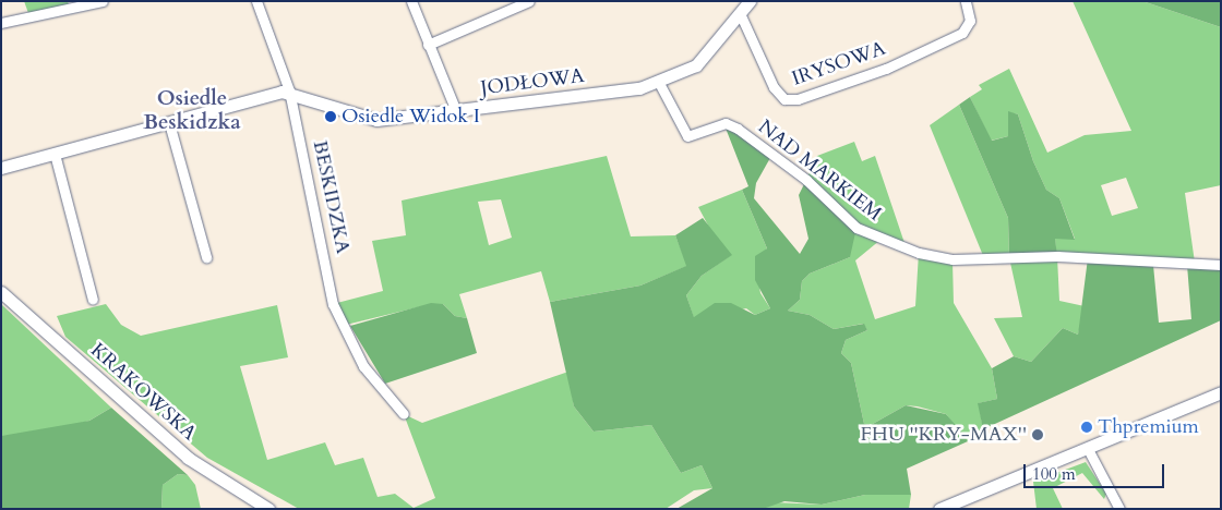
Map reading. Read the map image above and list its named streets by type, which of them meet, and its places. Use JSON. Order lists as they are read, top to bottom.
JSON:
{
  "streets": {
    "street": [
      "IRYSOWA",
      "JODŁOWA",
      "NAD MARKIEM",
      "BESKIDZKA",
      "KRAKOWSKA"
    ]
  },
  "crossings": [
    ["IRYSOWA", "JODŁOWA"],
    ["JODŁOWA", "NAD MARKIEM"],
    ["JODŁOWA", "BESKIDZKA"]
  ],
  "districts": ["Osiedle Beskidzka"],
  "places": ["Osiedle Widok I", "Thpremium", "FHU ''KRY-MAX''"],
  "scale_bar": "100 m"
}
